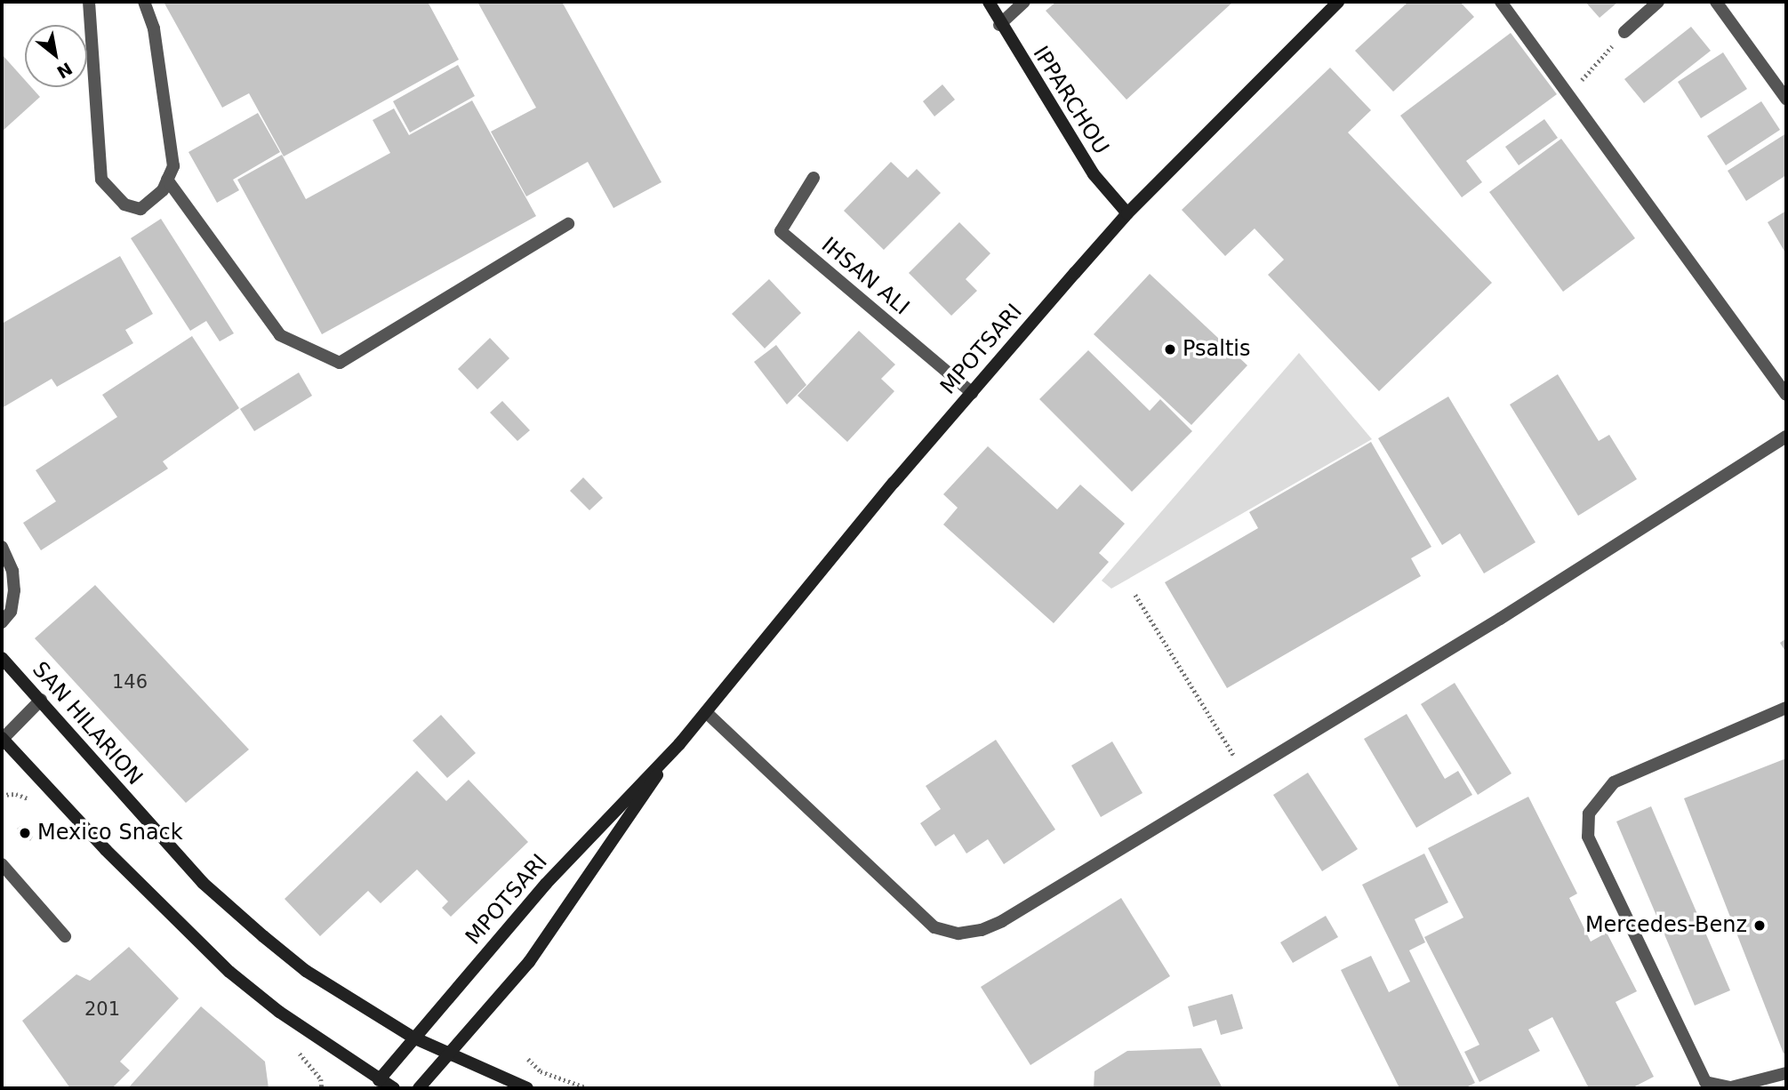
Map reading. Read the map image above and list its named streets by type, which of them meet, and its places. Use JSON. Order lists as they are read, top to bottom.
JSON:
{
  "streets": {
    "street": [
      "IPPARCHOU",
      "IHSAN ALI",
      "MPOTSARI",
      "SAN HILARION"
    ]
  },
  "crossings": [
    ["IPPARCHOU", "MPOTSARI"],
    ["IHSAN ALI", "MPOTSARI"],
    ["MPOTSARI", "SAN HILARION"]
  ],
  "places": ["Psaltis", "Mexico Snack", "Mercedes-Benz"],
  "house_numbers": ["146", "201"],
  "north": "bottom right"
}
